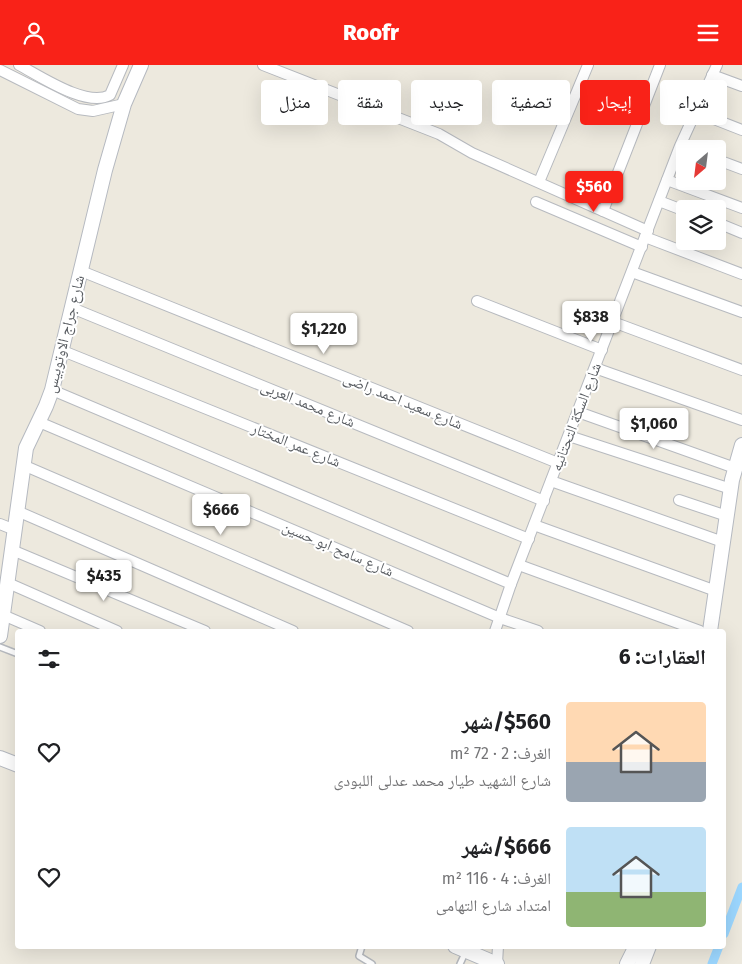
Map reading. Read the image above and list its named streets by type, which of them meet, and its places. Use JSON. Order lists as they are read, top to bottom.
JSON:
{
  "streets": {
    "street": [
      "شارع جراج الاوتوبيس",
      "شارع سعيد احمد راضى",
      "شارع محمد العربى",
      "شارع السكة التحتانيه",
      "شارع عمر المختار",
      "شارع سامح ابو حسين"
    ]
  },
  "crossings": [
    ["شارع جراج الاوتوبيس", "شارع سعيد احمد راضى"],
    ["شارع جراج الاوتوبيس", "شارع محمد العربى"],
    ["شارع جراج الاوتوبيس", "شارع عمر المختار"],
    ["شارع جراج الاوتوبيس", "شارع سامح ابو حسين"],
    ["شارع سعيد احمد راضى", "شارع السكة التحتانيه"],
    ["شارع محمد العربى", "شارع السكة التحتانيه"],
    ["شارع السكة التحتانيه", "شارع عمر المختار"],
    ["شارع السكة التحتانيه", "شارع سامح ابو حسين"]
  ],
  "north": "bottom left",
  "page": {
    "header": "Roofr",
    "chip": [
      "شراء",
      "إيجار",
      "تصفية",
      "جديد",
      "شقة",
      "منزل"
    ],
    "price": [
      "$560",
      "$838",
      "$1,220",
      "$1,060",
      "$666",
      "$435"
    ],
    "heading": "العقارات: 6",
    "list": [
      {
        "name": "$560/شهر",
        "note": "الغرف: 2 · 72 m² · شارع الشهيد طيار محمد عدلى اللبودى"
      },
      {
        "name": "$666/شهر",
        "note": "الغرف: 4 · 116 m² · امتداد شارع التهامى"
      }
    ]
  }
}
